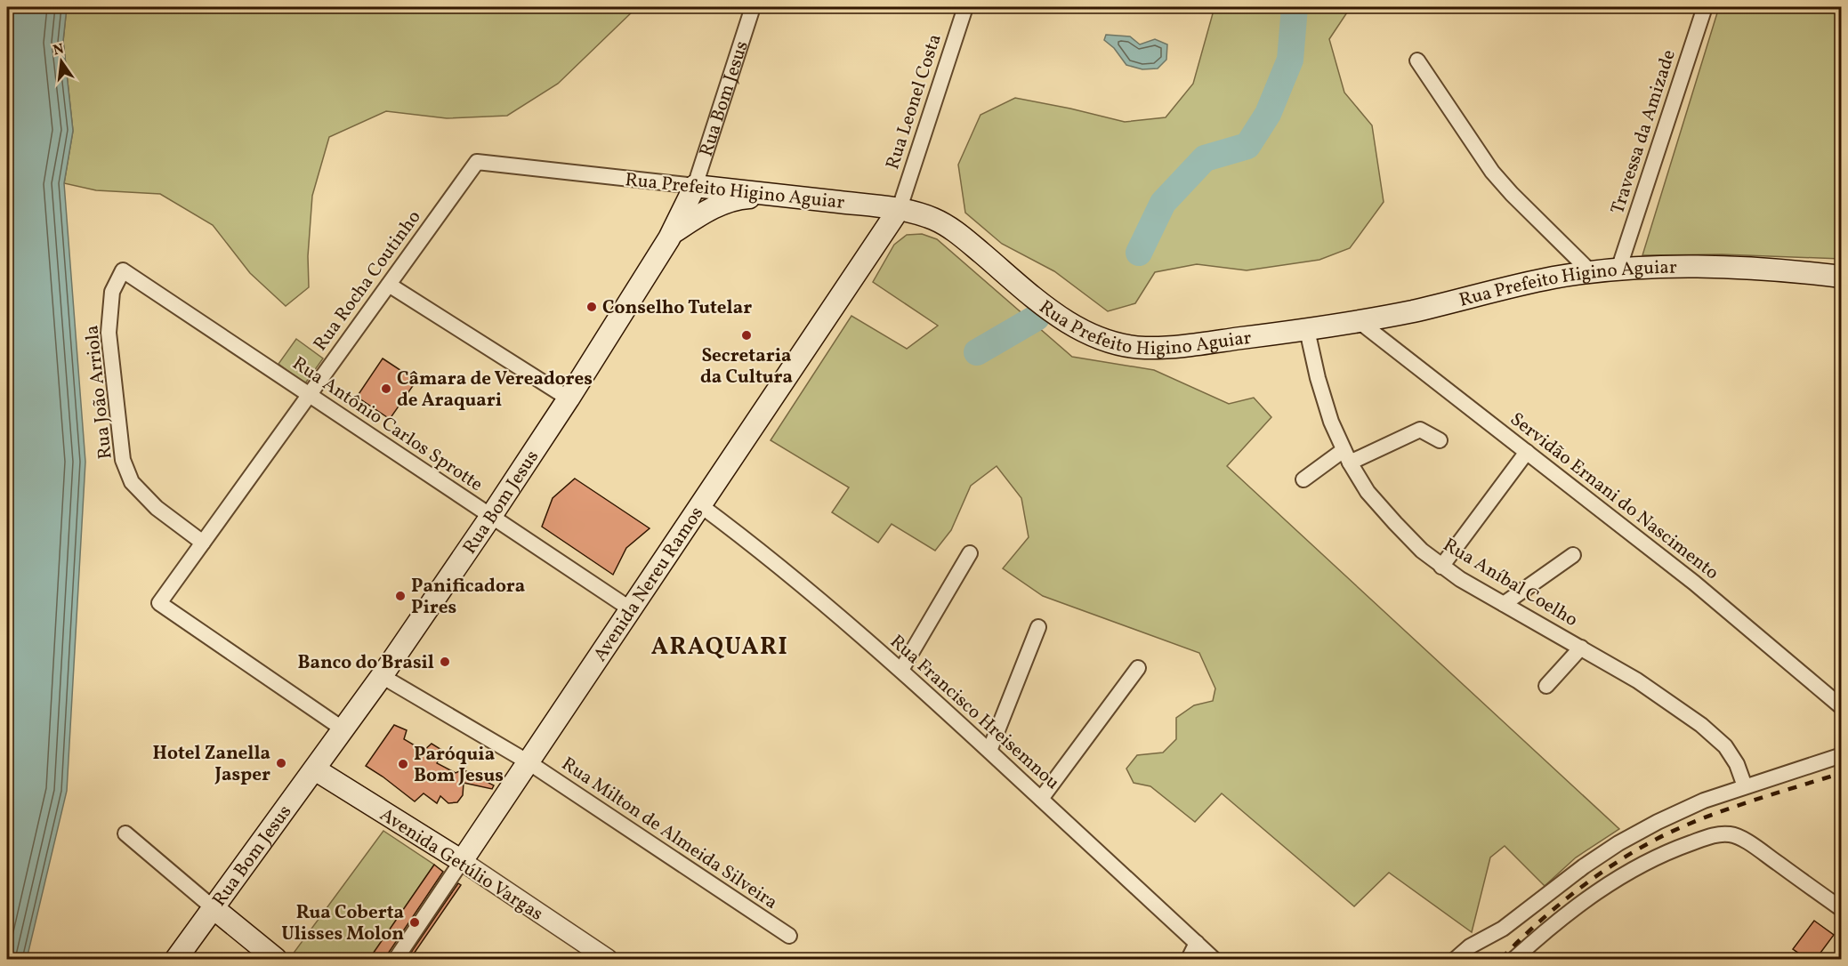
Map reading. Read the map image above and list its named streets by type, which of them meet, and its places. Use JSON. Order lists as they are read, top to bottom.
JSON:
{
  "streets": {
    "main road": [
      "Rua Bom Jesus",
      "Rua Prefeito Higino Aguiar",
      "Avenida Nereu Ramos",
      "Avenida Getúlio Vargas"
    ],
    "street": [
      "Rua Leonel Costa",
      "Travessa da Amizade",
      "Rua Rocha Coutinho",
      "Rua João Arriola",
      "Rua Antônio Carlos Sprotte",
      "Servidão Ernani do Nascimento",
      "Rua Aníbal Coelho",
      "Rua Francisco Hreisemnou",
      "Rua Milton de Almeida Silveira"
    ]
  },
  "crossings": [
    ["Rua Bom Jesus", "Rua Prefeito Higino Aguiar"],
    ["Rua Bom Jesus", "Rua Rocha Coutinho"],
    ["Rua Bom Jesus", "Rua Antônio Carlos Sprotte"],
    ["Rua Bom Jesus", "Rua Milton de Almeida Silveira"],
    ["Rua Bom Jesus", "Avenida Getúlio Vargas"],
    ["Rua Leonel Costa", "Rua Prefeito Higino Aguiar"],
    ["Rua Leonel Costa", "Avenida Nereu Ramos"],
    ["Travessa da Amizade", "Rua Prefeito Higino Aguiar"],
    ["Rua Prefeito Higino Aguiar", "Rua Rocha Coutinho"],
    ["Rua Prefeito Higino Aguiar", "Servidão Ernani do Nascimento"],
    ["Rua Prefeito Higino Aguiar", "Rua Aníbal Coelho"],
    ["Rua Prefeito Higino Aguiar", "Avenida Nereu Ramos"],
    ["Rua Rocha Coutinho", "Rua João Arriola"],
    ["Rua Rocha Coutinho", "Rua Antônio Carlos Sprotte"],
    ["Rua João Arriola", "Rua Antônio Carlos Sprotte"],
    ["Rua Antônio Carlos Sprotte", "Avenida Nereu Ramos"],
    ["Avenida Nereu Ramos", "Rua Francisco Hreisemnou"],
    ["Avenida Nereu Ramos", "Rua Milton de Almeida Silveira"],
    ["Avenida Nereu Ramos", "Avenida Getúlio Vargas"]
  ],
  "districts": ["ARAQUARI"],
  "places": [
    "Conselho Tutelar",
    "Secretaria da Cultura",
    "Câmara de Vereadores de Araquari",
    "Panificadora Pires",
    "Banco do Brasil",
    "Hotel Zanella Jasper",
    "Paróquia Bom Jesus",
    "Rua Coberta Ulisses Molon"
  ],
  "north": "top"
}
